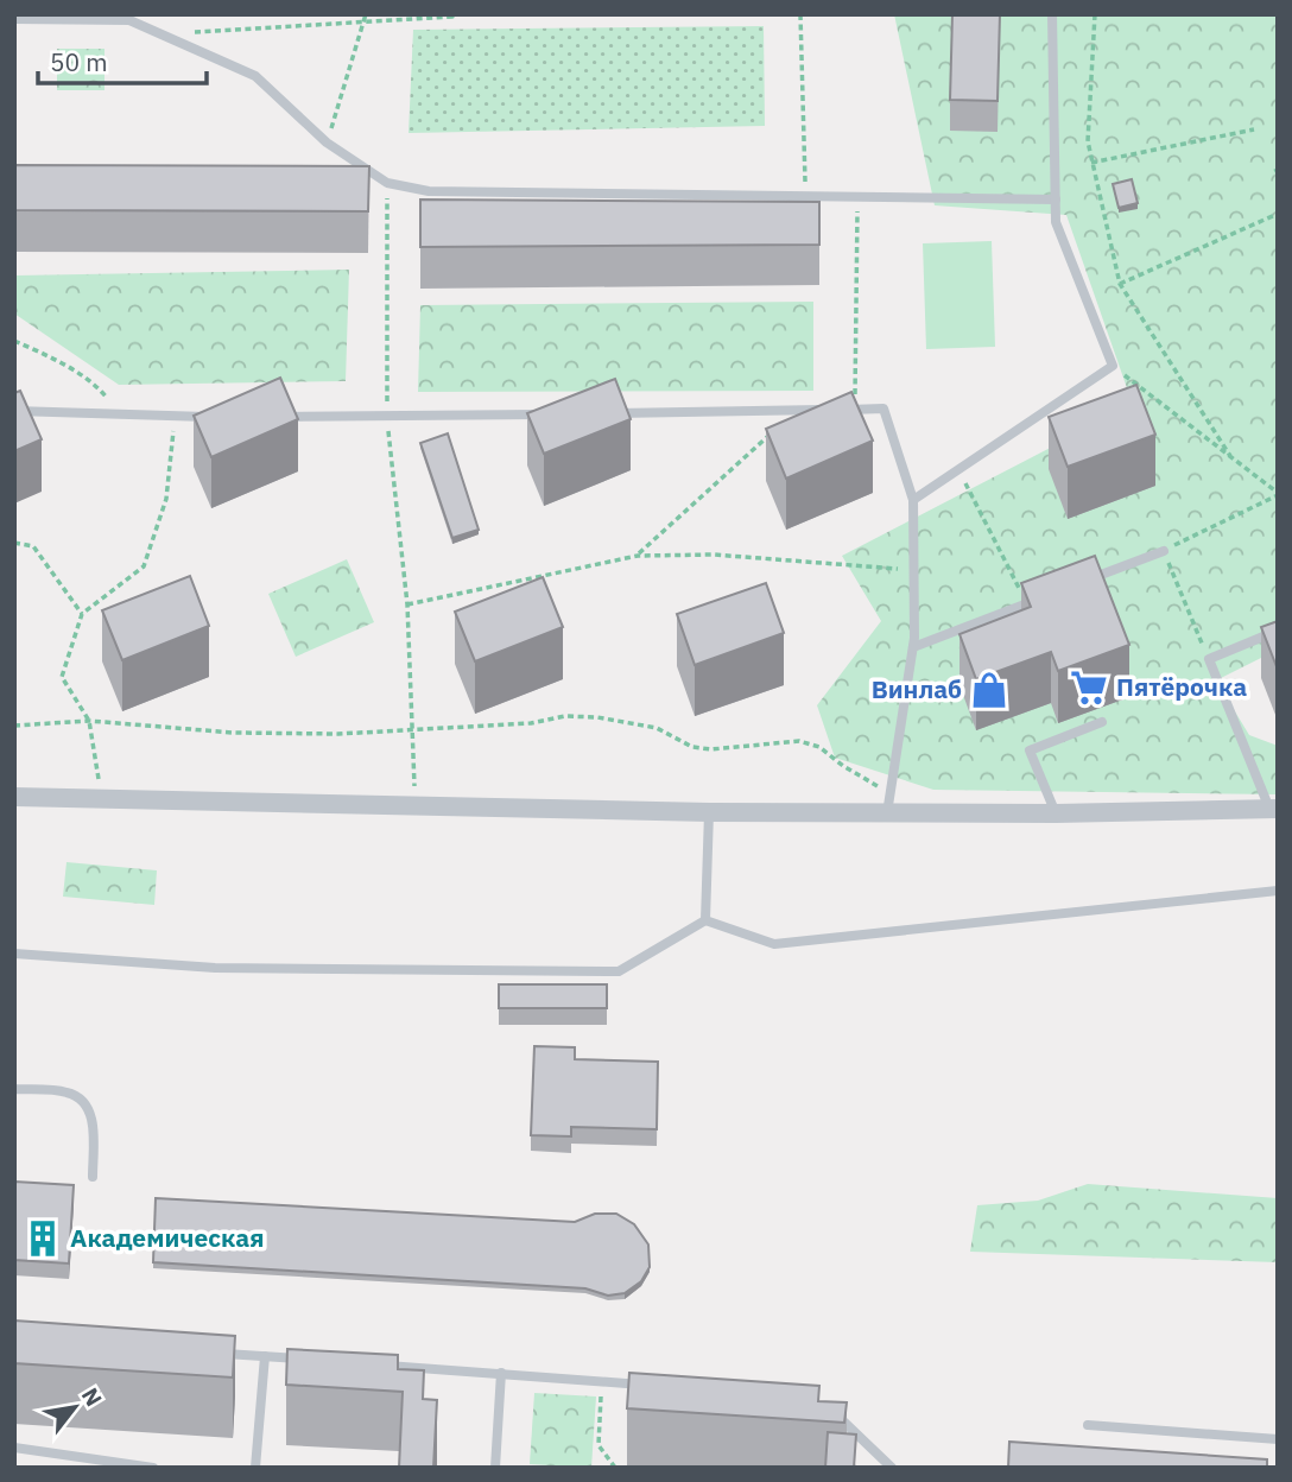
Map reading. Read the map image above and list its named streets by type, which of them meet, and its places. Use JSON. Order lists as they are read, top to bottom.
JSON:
{
  "places": {
    "supermarket": ["Пятёрочка"],
    "shop": ["Винлаб"],
    "building": ["Академическая"]
  },
  "scale_bar": "50 m",
  "north": "top right"
}
